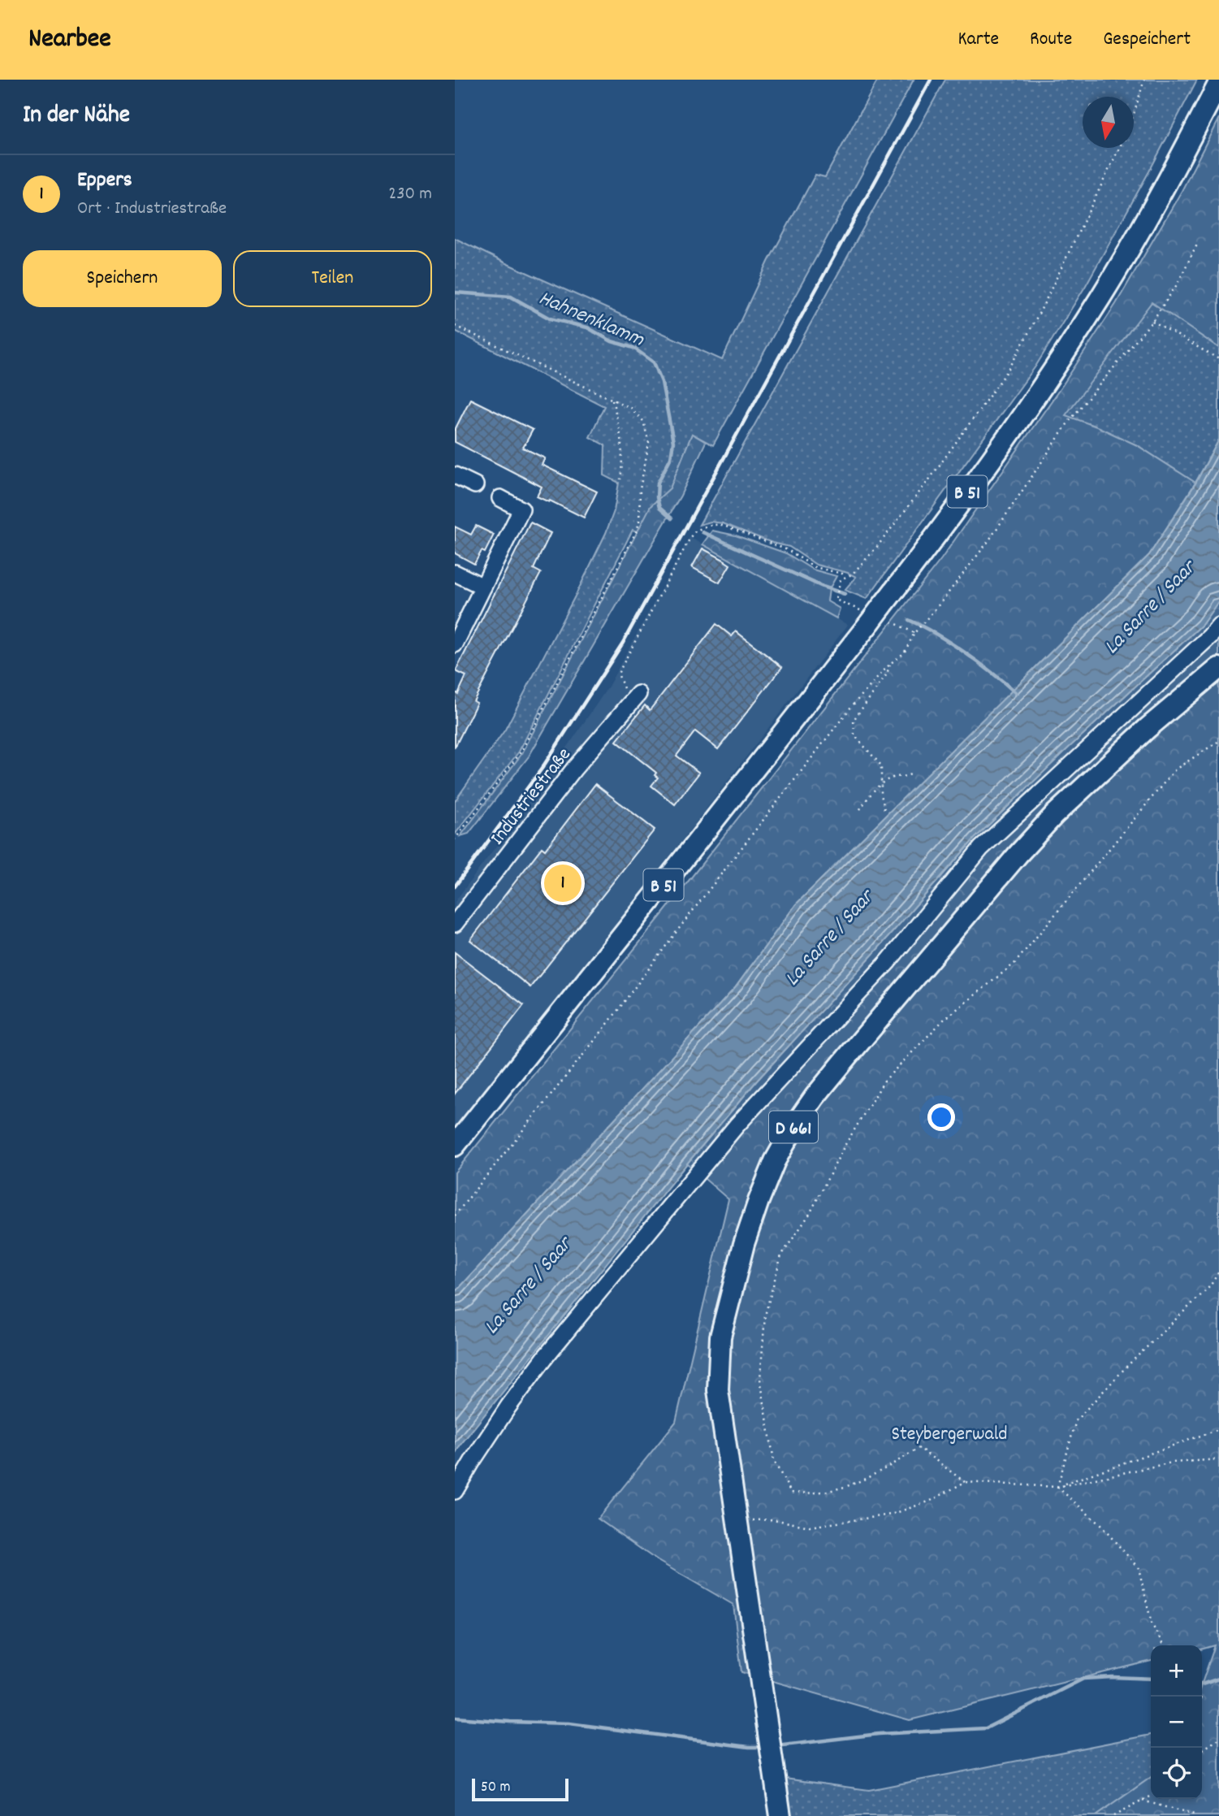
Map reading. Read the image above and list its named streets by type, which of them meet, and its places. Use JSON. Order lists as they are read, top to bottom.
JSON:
{
  "streets": {
    "main road": ["B 51", "D 661"],
    "street": ["Industriestraße"]
  },
  "water": ["Hahnenklamm", "La Sarre / Saar"],
  "parks": ["Steybergerwald"],
  "scale_bar": "50 m",
  "north": "bottom",
  "page": {
    "header": "Nearbee",
    "nav": ["Karte", "Route", "Gespeichert"],
    "heading": "In der Nähe",
    "list": [
      {
        "mark": "1",
        "name": "Eppers",
        "note": "Ort · Industriestraße",
        "value": "230 m"
      }
    ],
    "buttons": ["Speichern", "Teilen"],
    "pins": "1",
    "map_buttons": ["+", "−"],
    "scale": "50 m"
  }
}
